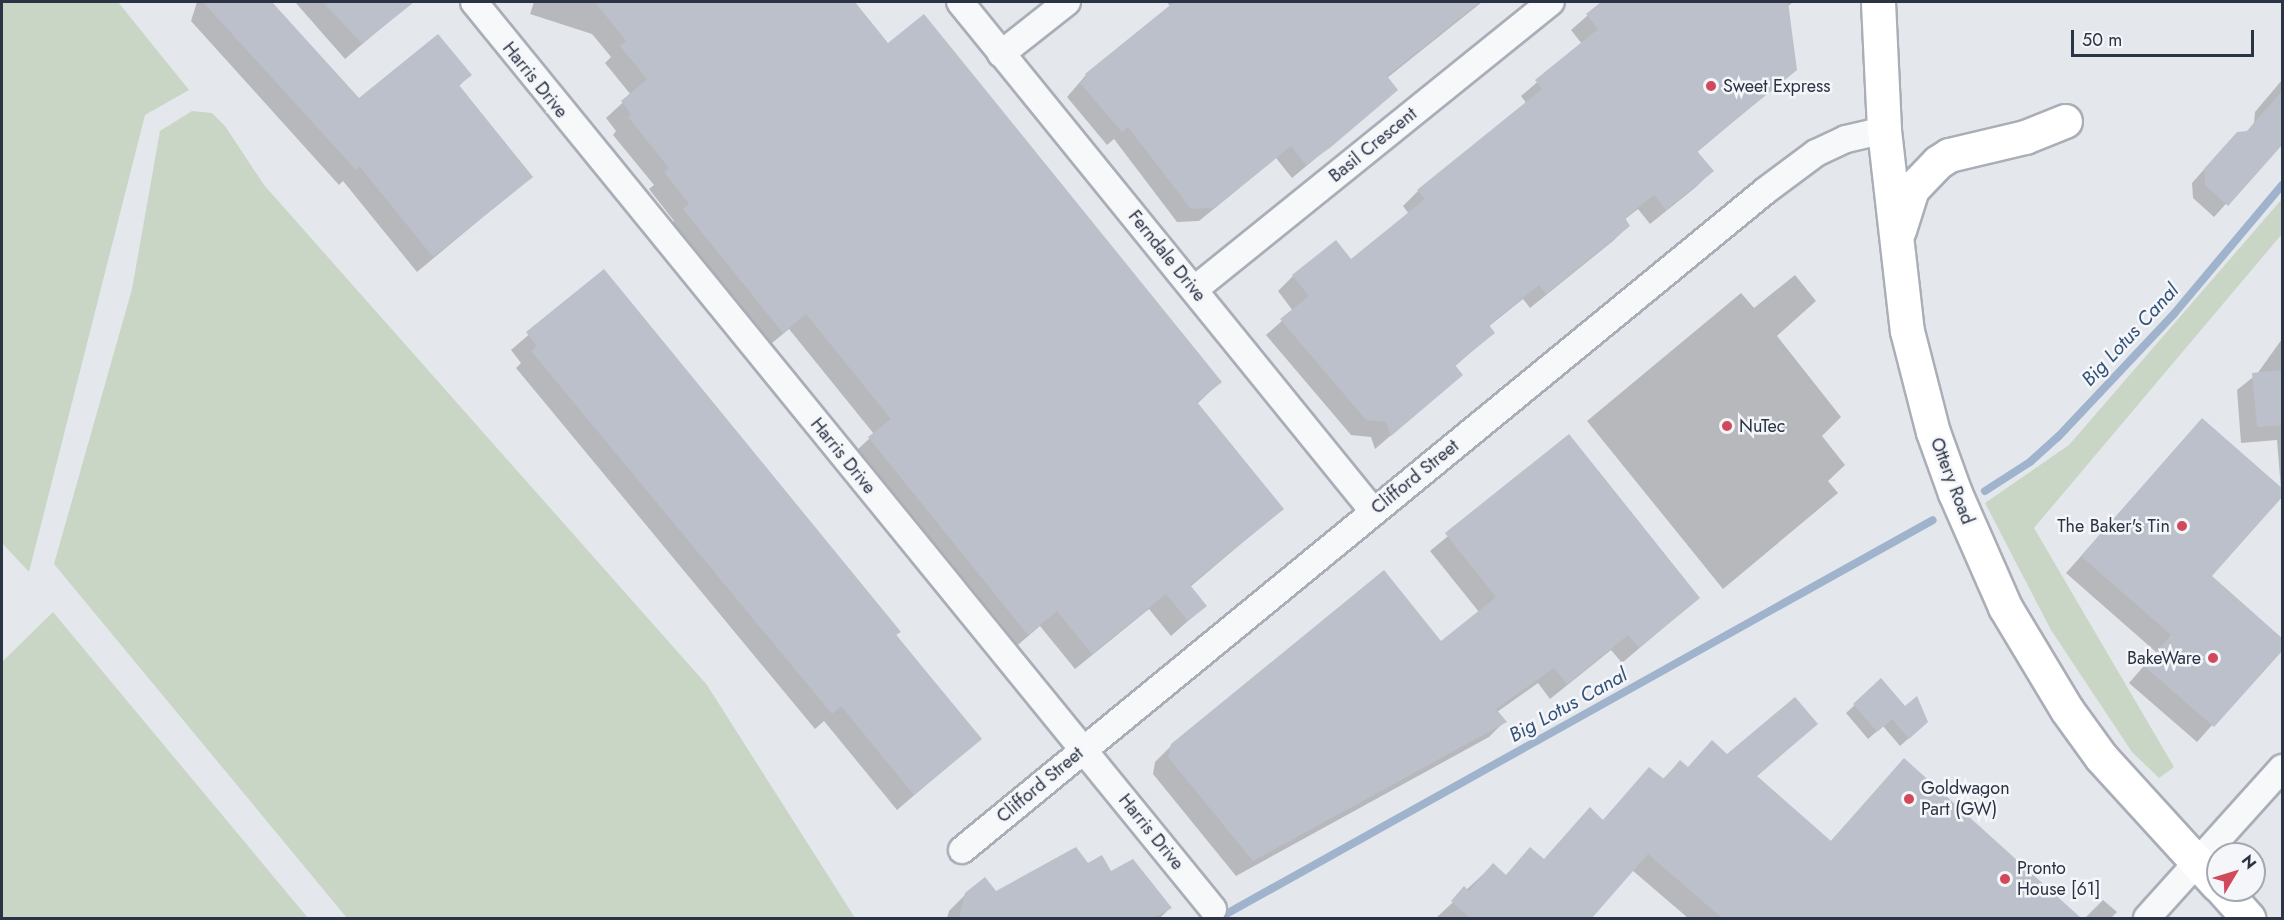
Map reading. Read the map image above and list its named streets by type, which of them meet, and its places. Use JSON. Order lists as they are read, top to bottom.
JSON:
{
  "streets": {
    "street": [
      "Harris Drive",
      "Basil Crescent",
      "Ferndale Drive",
      "Clifford Street",
      "Ottery Road"
    ]
  },
  "crossings": [
    ["Harris Drive", "Clifford Street"],
    ["Basil Crescent", "Ferndale Drive"],
    ["Ferndale Drive", "Clifford Street"],
    ["Clifford Street", "Ottery Road"]
  ],
  "water": ["Big Lotus Canal"],
  "places": [
    "Sweet Express",
    "NuTec",
    "The Baker's Tin",
    "BakeWare",
    "Goldwagon Part (GW)",
    "Pronto House [61]"
  ],
  "scale_bar": "50 m",
  "north": "top right"
}
